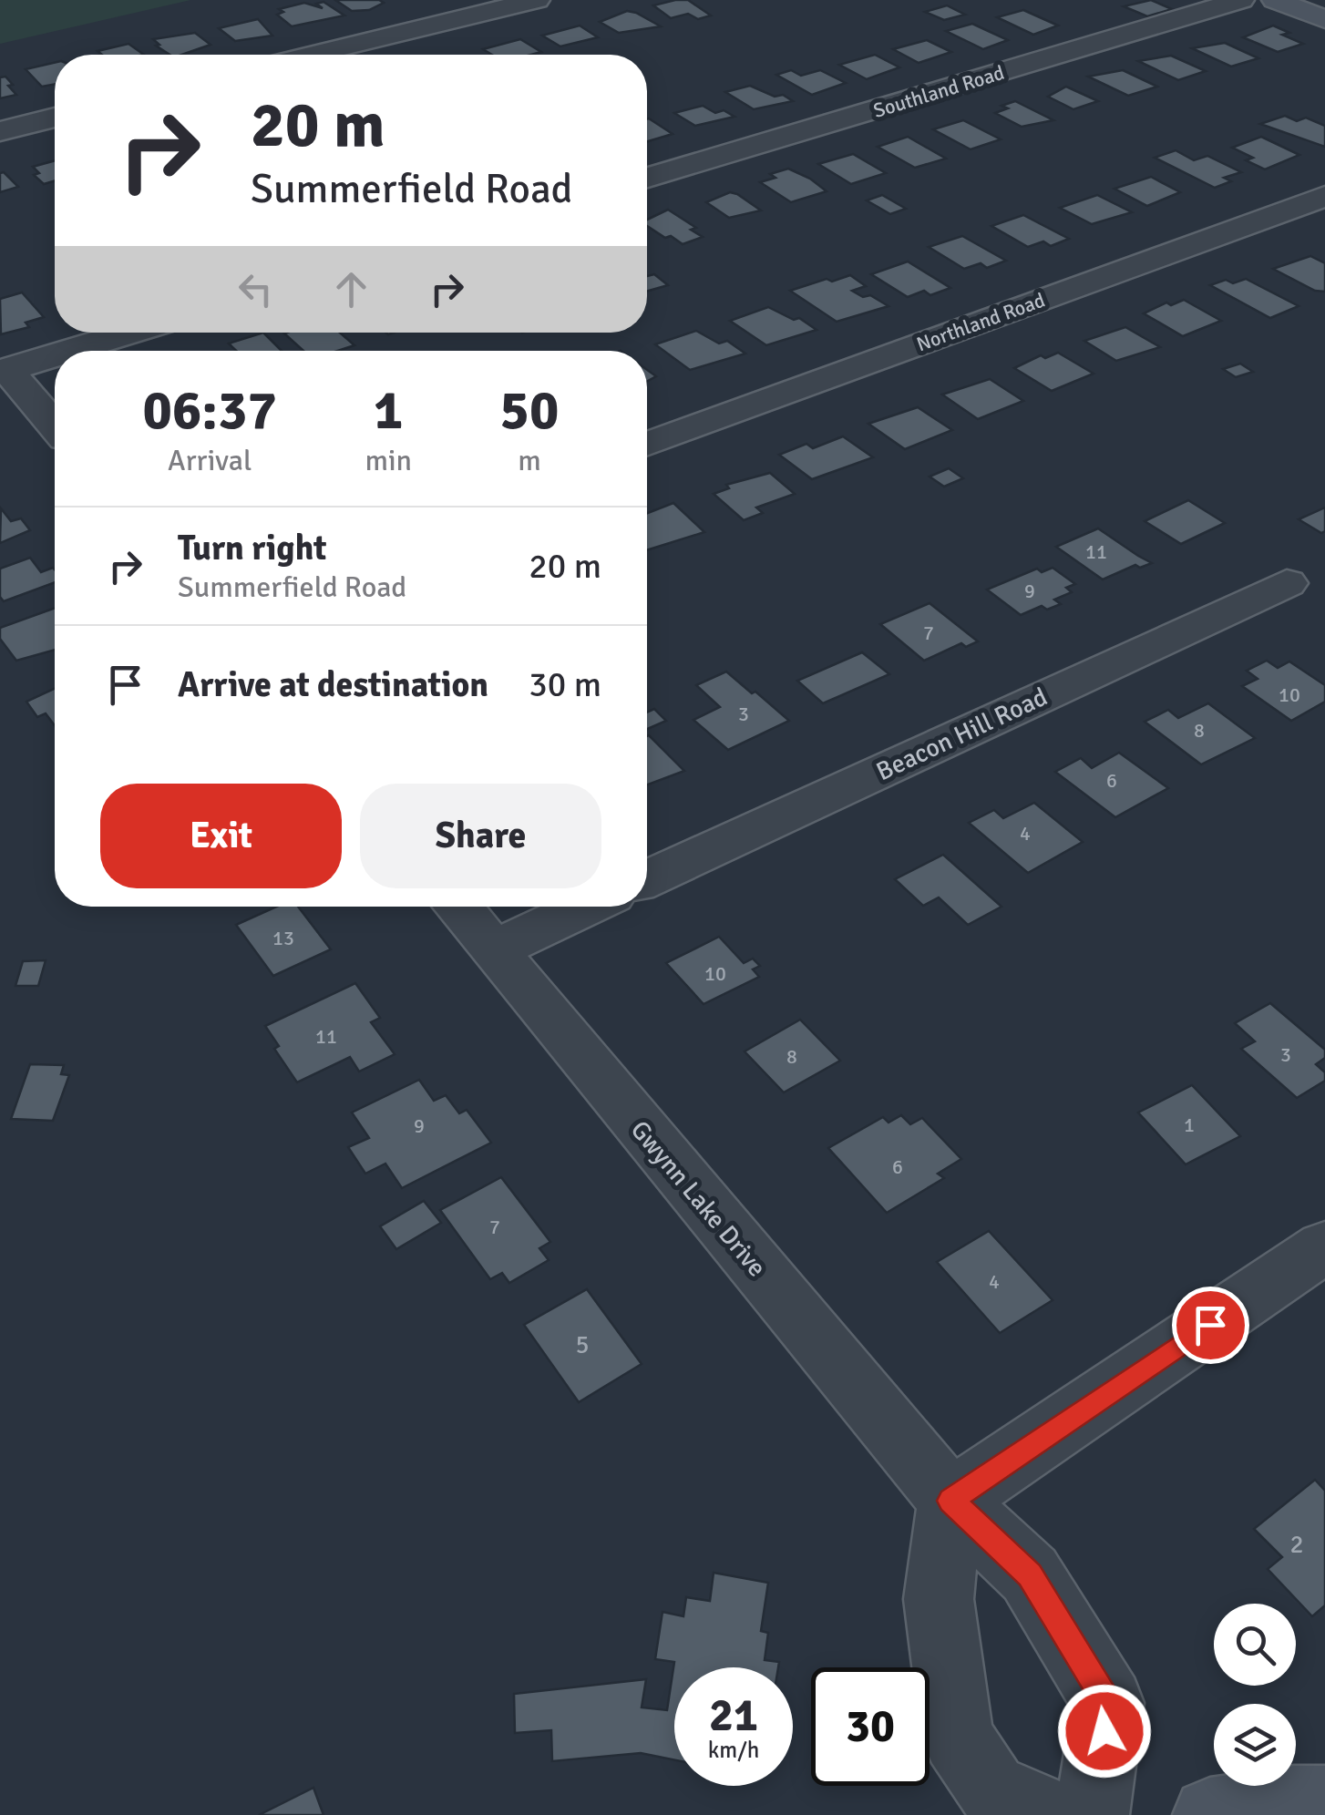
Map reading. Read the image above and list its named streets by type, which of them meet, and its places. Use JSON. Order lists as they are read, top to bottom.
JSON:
{
  "streets": {
    "street": [
      "Southland Road",
      "Northland Road",
      "Beacon Hill Road",
      "Gwynn Lake Drive"
    ]
  },
  "house_numbers": [
    "11",
    "9",
    "7",
    "10",
    "3",
    "8",
    "6",
    "4",
    "13",
    "10",
    "11",
    "3",
    "8",
    "1",
    "9",
    "6",
    "7",
    "4",
    "5",
    "2"
  ],
  "page": {
    "turn": ["20 m", "Summerfield Road"],
    "eta": [
      "06:37",
      "Arrival",
      "1",
      "min",
      "50",
      "m"
    ],
    "list": [
      {
        "name": "Turn right",
        "note": "Summerfield Road",
        "value": "20 m"
      },
      {
        "name": "Arrive at destination",
        "value": "30 m"
      }
    ],
    "buttons": ["Exit", "Share"],
    "speed": "21 km/h",
    "limit": "30"
  }
}
